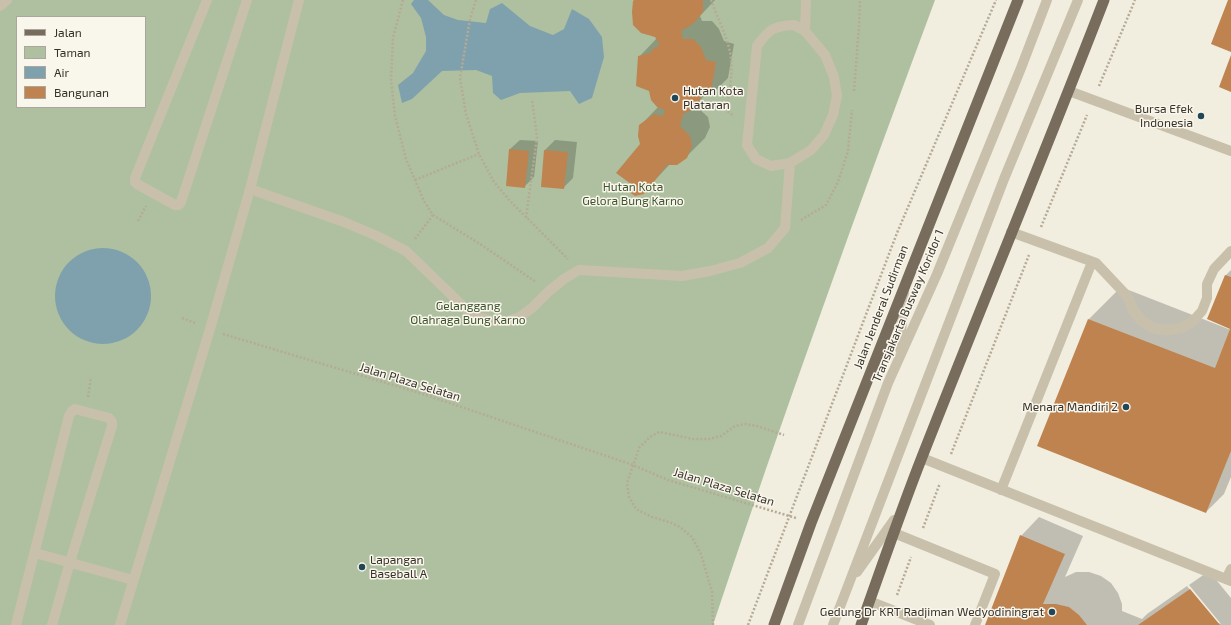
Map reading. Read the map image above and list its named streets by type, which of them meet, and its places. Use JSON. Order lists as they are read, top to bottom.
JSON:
{
  "streets": {
    "main road": ["Jalan Jenderal Sudirman"],
    "lane": ["Transjakarta Busway Koridor 1"],
    "path": ["Jalan Plaza Selatan"]
  },
  "crossings": [
    ["Jalan Jenderal Sudirman", "Jalan Plaza Selatan"]
  ],
  "parks": ["Hutan Kota Gelora Bung Karno", "Gelanggang Olahraga Bung Karno"],
  "places": [
    "Hutan Kota Plataran",
    "Bursa Efek Indonesia",
    "Menara Mandiri 2",
    "Lapangan Baseball A",
    "Gedung Dr KRT Radjiman Wedyodiningrat"
  ],
  "legend": [
    "Jalan",
    "Taman",
    "Air",
    "Bangunan"
  ]
}
